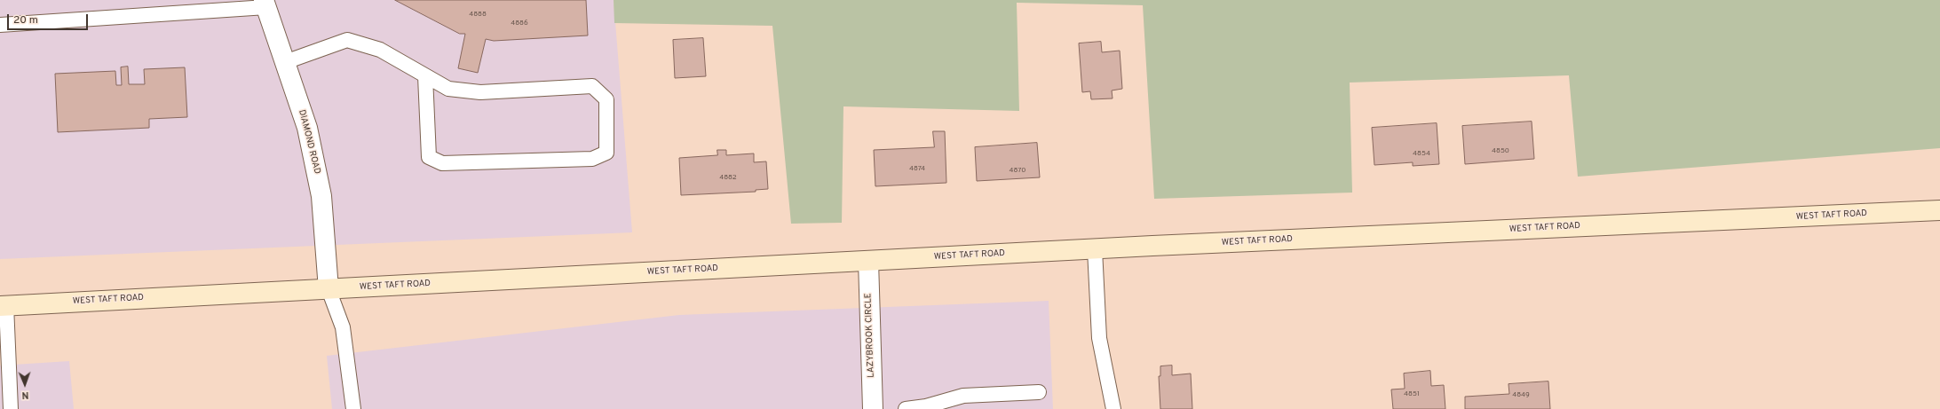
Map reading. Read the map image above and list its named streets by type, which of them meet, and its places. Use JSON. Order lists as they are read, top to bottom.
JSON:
{
  "streets": {
    "main road": ["WEST TAFT ROAD"],
    "street": ["DIAMOND ROAD", "LAZYBROOK CIRCLE"]
  },
  "crossings": [
    ["DIAMOND ROAD", "WEST TAFT ROAD"],
    ["WEST TAFT ROAD", "LAZYBROOK CIRCLE"]
  ],
  "house_numbers": [
    "4888",
    "4886",
    "4850",
    "4854",
    "4874",
    "4870",
    "4882",
    "4851",
    "4849"
  ],
  "scale_bar": "20 m",
  "north": "bottom"
}
